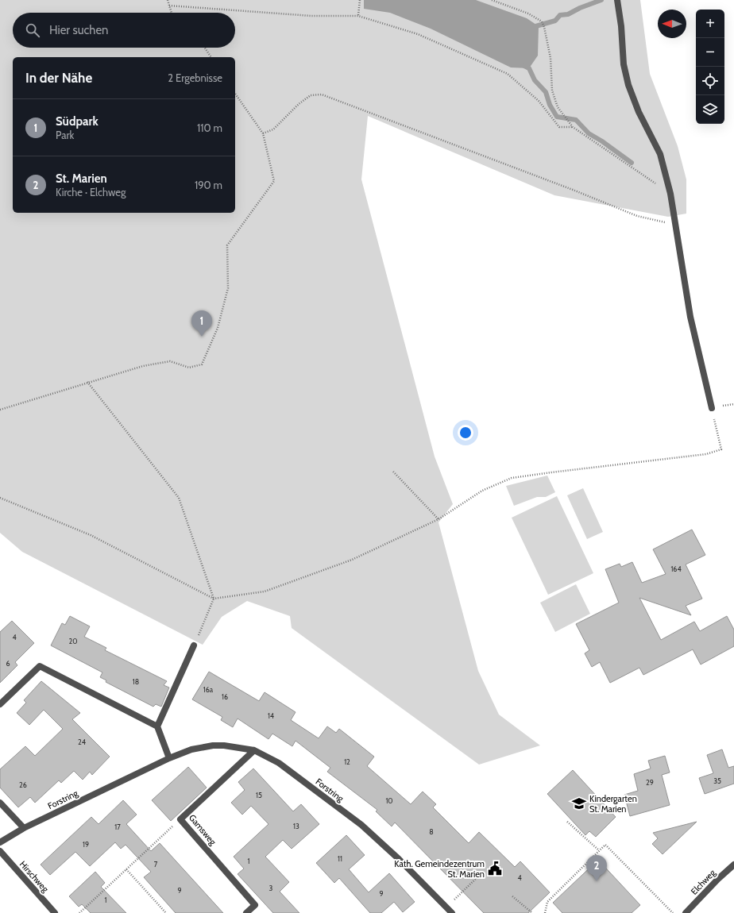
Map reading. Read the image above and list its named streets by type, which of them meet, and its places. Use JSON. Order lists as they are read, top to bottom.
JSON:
{
  "streets": {
    "street": [
      "Forstring",
      "Gamsweg",
      "Hirschweg",
      "Elchweg"
    ]
  },
  "crossings": [
    ["Forstring", "Gamsweg"]
  ],
  "places": {
    "school or university": ["Kindergarten St. Marien"],
    "public building": ["Kath. Gemeindezentrum St. Marien"]
  },
  "house_numbers": [
    "164",
    "4",
    "20",
    "6",
    "18",
    "16a",
    "16",
    "14",
    "24",
    "12",
    "35",
    "29",
    "26",
    "15",
    "10",
    "13",
    "17",
    "8",
    "19",
    "11",
    "1",
    "7",
    "4",
    "3",
    "9",
    "9",
    "1"
  ],
  "north": "left",
  "page": {
    "map_buttons": ["+", "−"],
    "search": "Hier suchen",
    "heading": ["In der Nähe", "2 Ergebnisse"],
    "list": [
      {
        "mark": "1",
        "name": "Südpark",
        "note": "Park",
        "value": "110 m"
      },
      {
        "mark": "2",
        "name": "St. Marien",
        "note": "Kirche · Elchweg",
        "value": "190 m"
      }
    ],
    "pins": ["1", "2"]
  }
}
